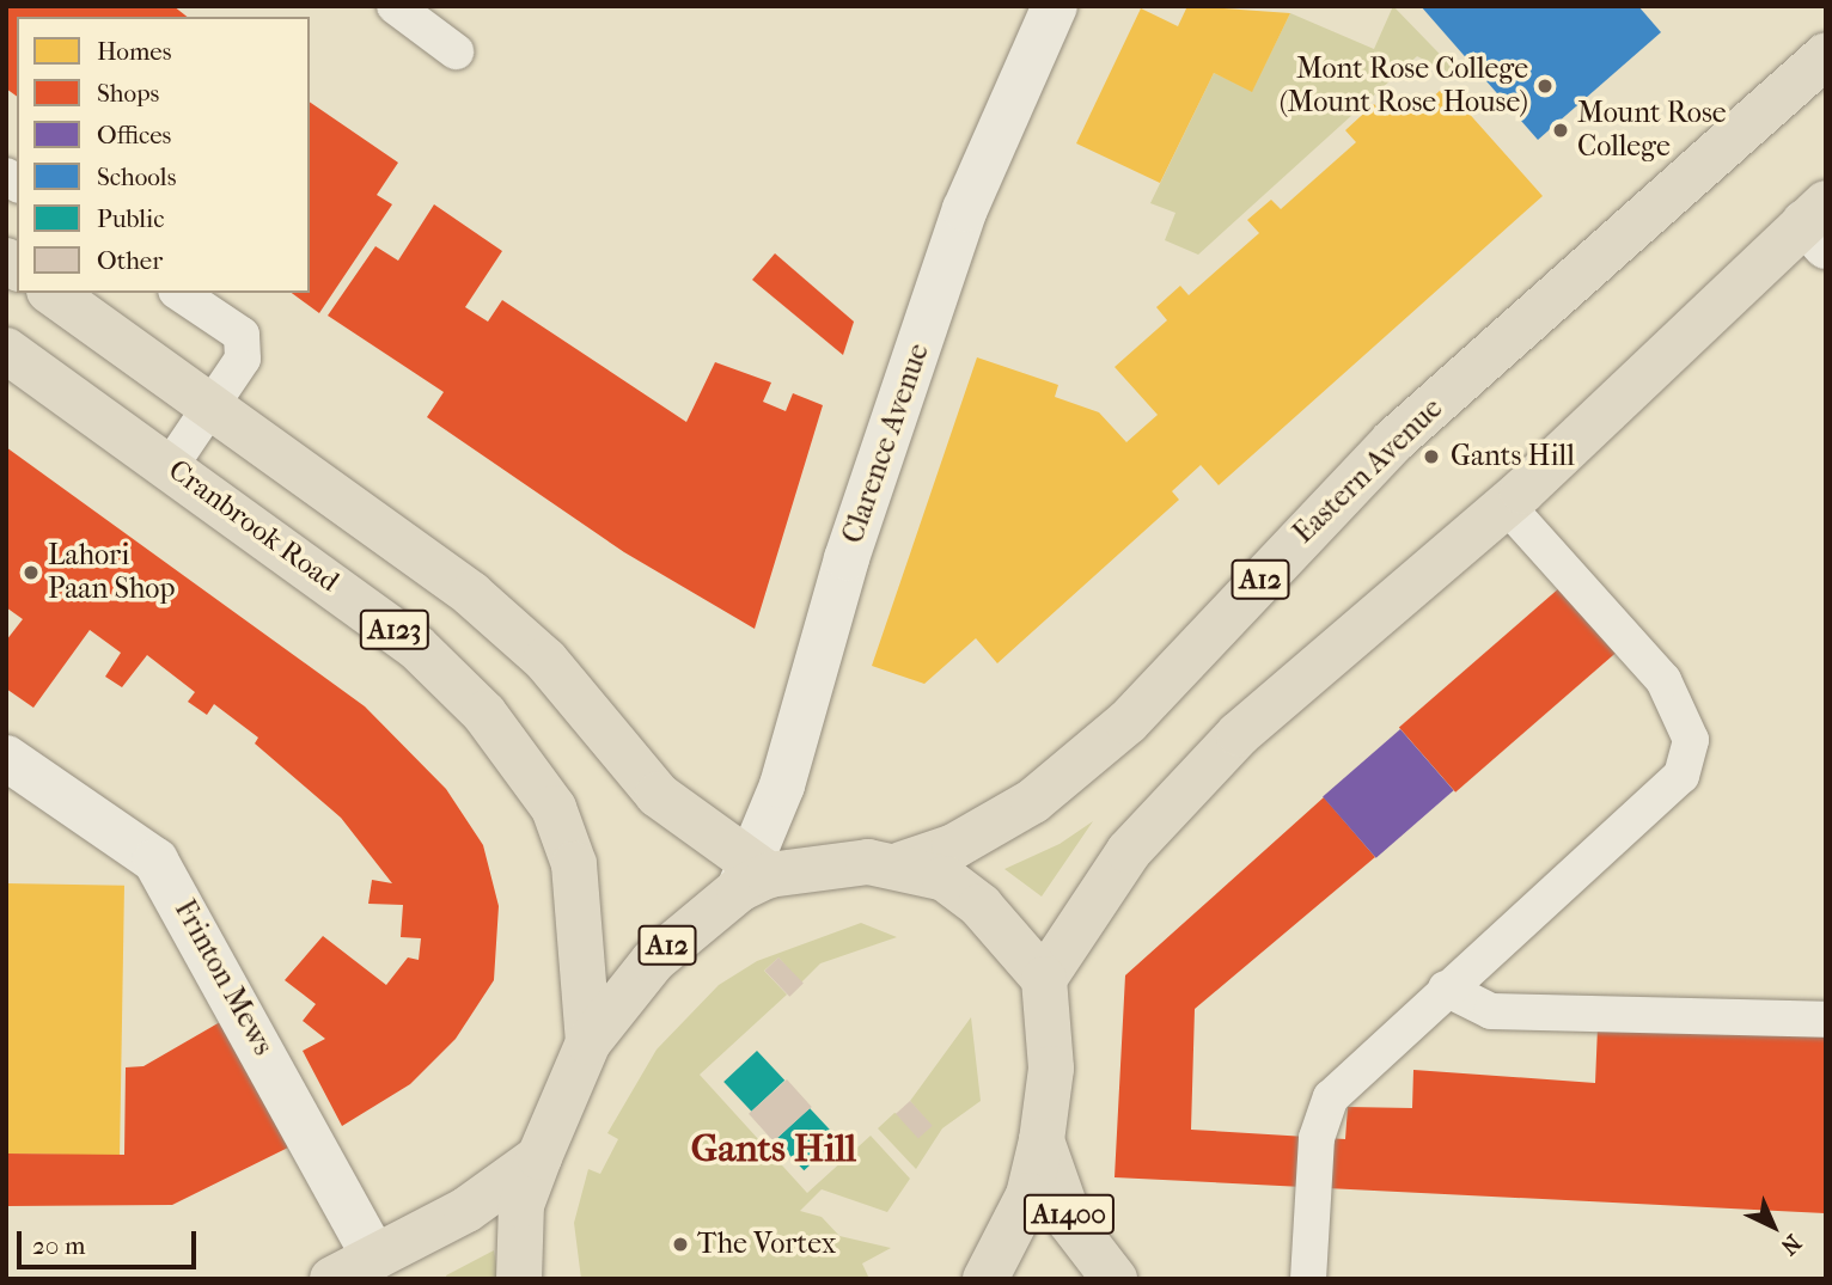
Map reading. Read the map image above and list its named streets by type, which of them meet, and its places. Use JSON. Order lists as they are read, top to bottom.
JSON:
{
  "streets": {
    "main road": [
      "Eastern Avenue",
      "Cranbrook Road",
      "A12",
      "A123",
      "A1400"
    ],
    "street": ["Clarence Avenue", "Frinton Mews"]
  },
  "crossings": [
    ["Clarence Avenue", "A12"],
    ["Clarence Avenue", "A123"],
    ["Eastern Avenue", "A12"],
    ["Cranbrook Road", "A12"],
    ["A12", "A123"]
  ],
  "districts": ["Gants Hill"],
  "places": [
    "Mont Rose College (Mount Rose House)",
    "Mount Rose College",
    "Gants Hill",
    "Lahori Paan Shop",
    "The Vortex"
  ],
  "legend": [
    "Homes",
    "Shops",
    "Offices",
    "Schools",
    "Public",
    "Other"
  ],
  "scale_bar": "20 m",
  "north": "bottom right"
}
